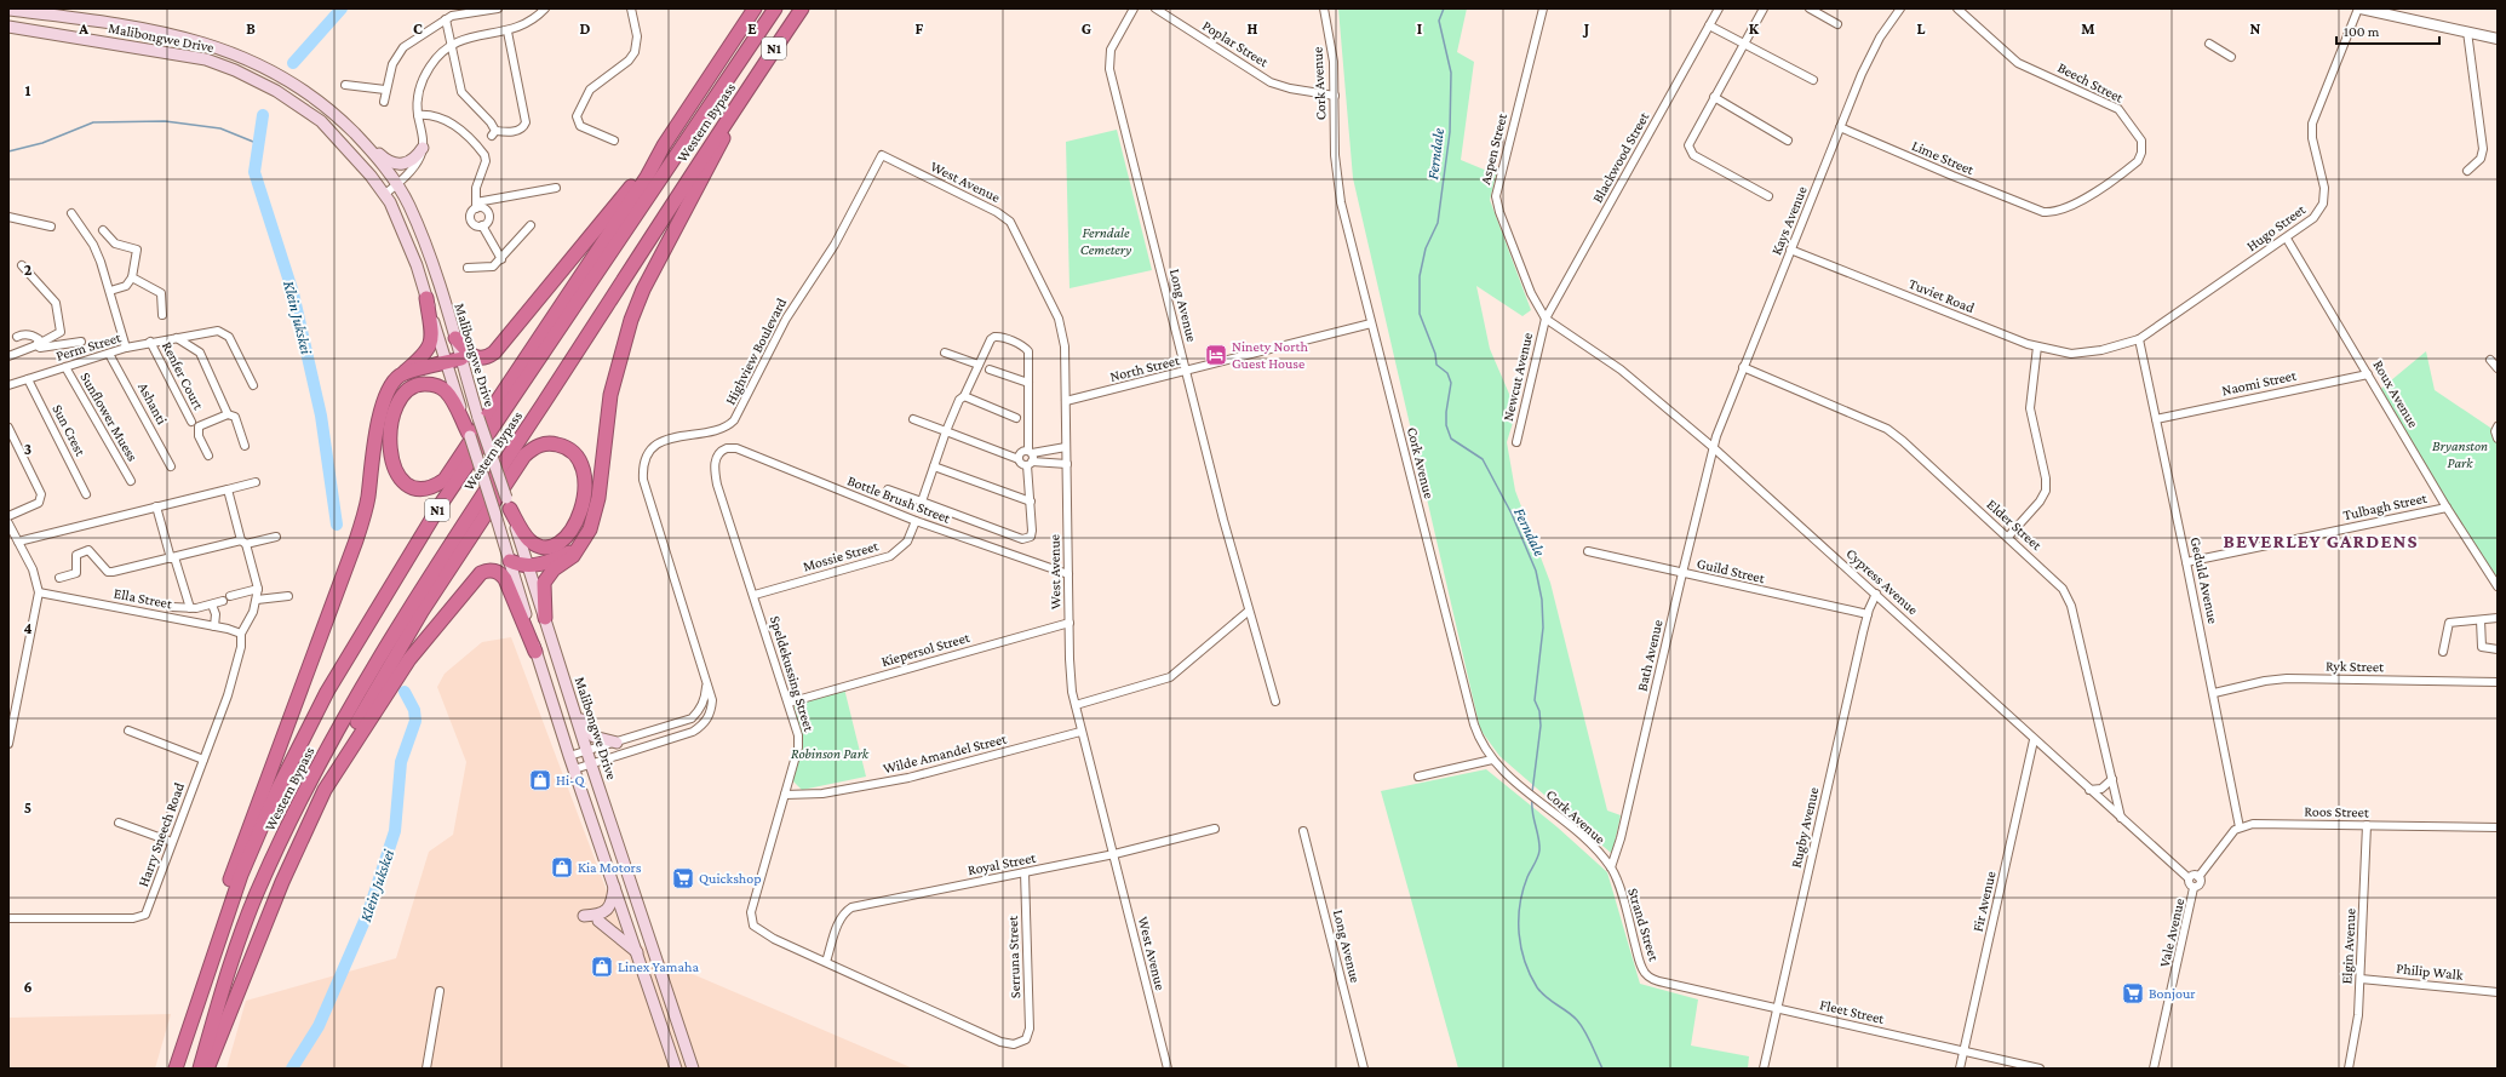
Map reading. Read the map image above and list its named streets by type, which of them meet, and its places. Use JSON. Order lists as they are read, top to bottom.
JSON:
{
  "streets": {
    "highway": ["N1", "Western Bypass"],
    "main road": ["Malibongwe Drive"],
    "street": [
      "Poplar Street",
      "Beech Street",
      "Cork Avenue",
      "Aspen Street",
      "Blackwood Street",
      "Lime Street",
      "West Avenue",
      "Kays Avenue",
      "Hugo Street",
      "Tuviet Road",
      "Long Avenue",
      "Perm Street",
      "Highview Boulevard",
      "North Street",
      "Renfer Court",
      "Newcut Avenue",
      "Naomi Street",
      "Roux Avenue",
      "Ashanti",
      "Sunflower Muess",
      "Sun Crest",
      "Bottle Brush Street",
      "Tulbagh Street",
      "Elder Street",
      "Mossie Street",
      "Guild Street",
      "Geduld Avenue",
      "Cypress Avenue",
      "Ella Street",
      "Kiepersol Street",
      "Bath Avenue",
      "Ryk Street",
      "Speldekussing Street",
      "Wilde Amandel Street",
      "Roos Street",
      "Rugby Avenue",
      "Harry Sneech Road",
      "Royal Street",
      "Fir Avenue",
      "Strand Street",
      "Vale Avenue",
      "Elgin Avenue",
      "Serruna Street",
      "Philip Walk",
      "Fleet Street"
    ]
  },
  "crossings": [
    ["Malibongwe Drive", "Highview Boulevard"],
    ["Poplar Street", "Cork Avenue"],
    ["Beech Street", "Lime Street"],
    ["Cork Avenue", "North Street"],
    ["Cork Avenue", "Bath Avenue"],
    ["Cork Avenue", "Strand Street"],
    ["Aspen Street", "Blackwood Street"],
    ["Aspen Street", "Newcut Avenue"],
    ["Aspen Street", "Cypress Avenue"],
    ["Blackwood Street", "Newcut Avenue"],
    ["Blackwood Street", "Cypress Avenue"],
    ["Lime Street", "Kays Avenue"],
    ["West Avenue", "Highview Boulevard"],
    ["West Avenue", "North Street"],
    ["West Avenue", "Bottle Brush Street"],
    ["West Avenue", "Kiepersol Street"],
    ["West Avenue", "Wilde Amandel Street"],
    ["West Avenue", "Royal Street"],
    ["Kays Avenue", "Tuviet Road"],
    ["Kays Avenue", "Elder Street"],
    ["Kays Avenue", "Cypress Avenue"],
    ["Kays Avenue", "Bath Avenue"],
    ["Hugo Street", "Tuviet Road"],
    ["Hugo Street", "Roux Avenue"],
    ["Hugo Street", "Geduld Avenue"],
    ["Long Avenue", "North Street"],
    ["Perm Street", "Renfer Court"],
    ["Perm Street", "Ashanti"],
    ["Perm Street", "Sunflower Muess"],
    ["Perm Street", "Sun Crest"],
    ["Newcut Avenue", "Cypress Avenue"],
    ["Naomi Street", "Roux Avenue"],
    ["Naomi Street", "Geduld Avenue"],
    ["Roux Avenue", "Tulbagh Street"],
    ["Bottle Brush Street", "Mossie Street"],
    ["Bottle Brush Street", "Speldekussing Street"],
    ["Tulbagh Street", "Geduld Avenue"],
    ["Elder Street", "Cypress Avenue"],
    ["Mossie Street", "Speldekussing Street"],
    ["Guild Street", "Bath Avenue"],
    ["Guild Street", "Rugby Avenue"],
    ["Geduld Avenue", "Ryk Street"],
    ["Geduld Avenue", "Roos Street"],
    ["Cypress Avenue", "Bath Avenue"],
    ["Cypress Avenue", "Rugby Avenue"],
    ["Cypress Avenue", "Fir Avenue"],
    ["Cypress Avenue", "Vale Avenue"],
    ["Ella Street", "Harry Sneech Road"],
    ["Kiepersol Street", "Speldekussing Street"],
    ["Bath Avenue", "Strand Street"],
    ["Speldekussing Street", "Wilde Amandel Street"],
    ["Speldekussing Street", "Royal Street"],
    ["Speldekussing Street", "Serruna Street"],
    ["Roos Street", "Elgin Avenue"],
    ["Rugby Avenue", "Fleet Street"],
    ["Royal Street", "Serruna Street"],
    ["Fir Avenue", "Fleet Street"],
    ["Strand Street", "Fleet Street"],
    ["Elgin Avenue", "Philip Walk"]
  ],
  "districts": ["BEVERLEY GARDENS"],
  "water": ["Ferndale", "Klein Jukskei"],
  "parks": ["Ferndale Cemetery", "Bryanston Park", "Robinson Park"],
  "places": {
    "hotel": ["Ninety North Guest House"],
    "shop": ["Hi-Q", "Kia Motors", "Linex Yamaha"],
    "supermarket": ["Quickshop", "Bonjour"]
  },
  "scale_bar": "100 m",
  "grid": {
    "columns": [
      "A",
      "B",
      "C",
      "D",
      "E",
      "F",
      "G",
      "H",
      "I",
      "J",
      "K",
      "L",
      "M",
      "N"
    ],
    "rows": [
      "1",
      "2",
      "3",
      "4",
      "5",
      "6"
    ]
  }
}
